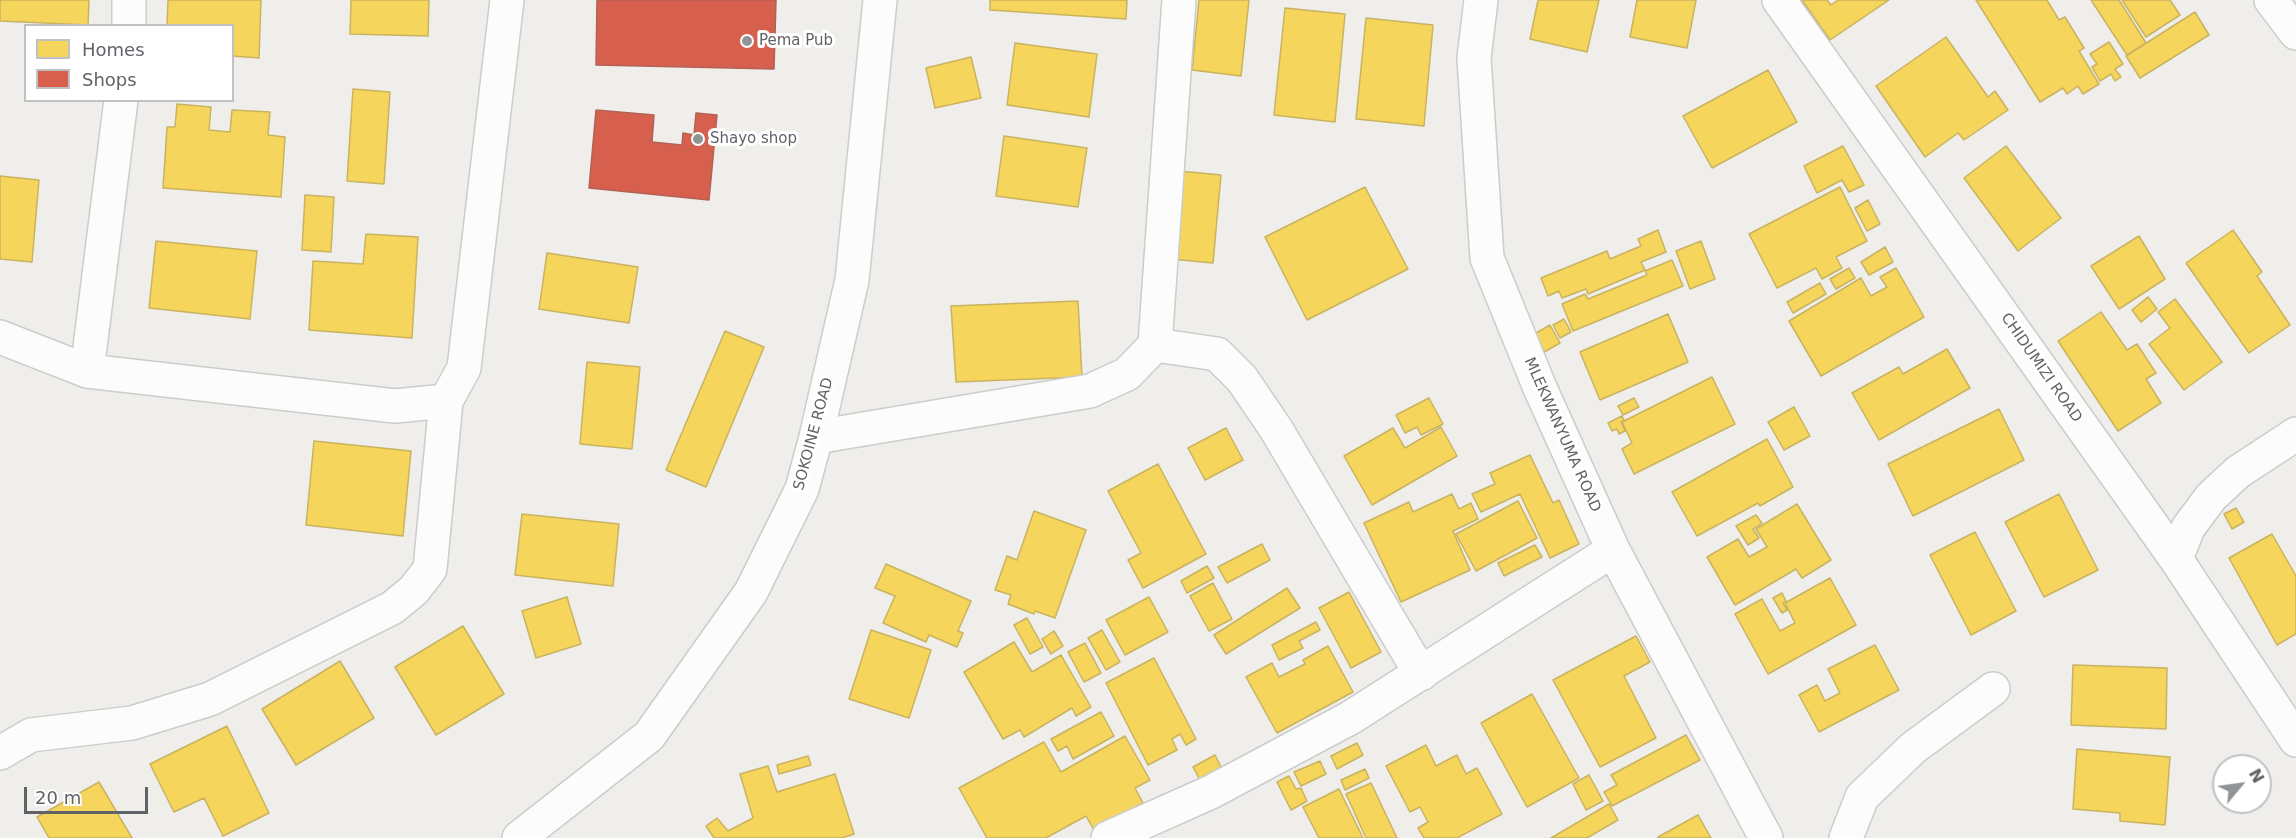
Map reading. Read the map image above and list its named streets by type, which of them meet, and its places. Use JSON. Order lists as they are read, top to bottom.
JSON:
{
  "streets": {
    "street": ["CHIDUMIZI ROAD", "SOKOINE ROAD", "MLEKWANYUMA ROAD"]
  },
  "places": ["Pema Pub", "Shayo shop"],
  "legend": ["Homes", "Shops"],
  "scale_bar": "20 m",
  "north": "top right"
}
